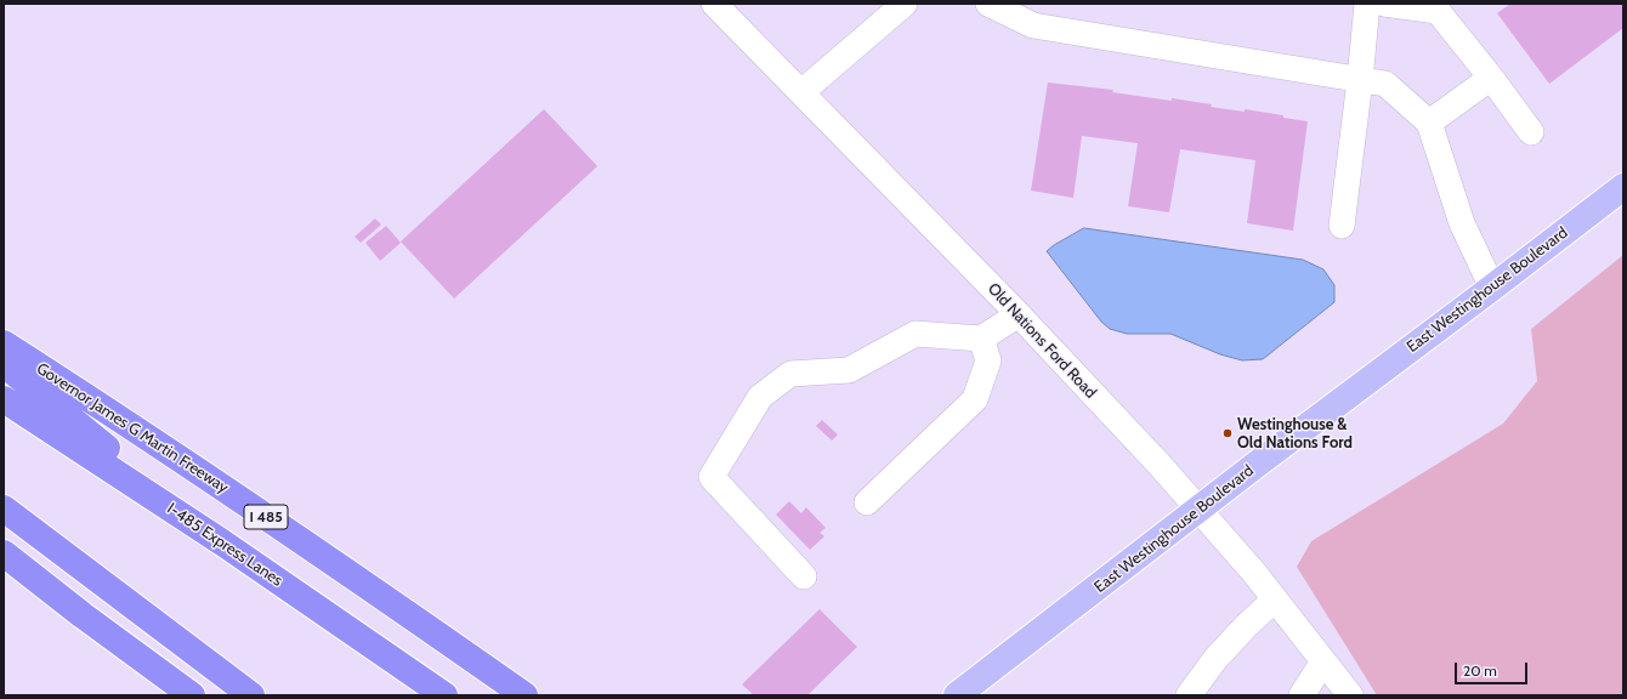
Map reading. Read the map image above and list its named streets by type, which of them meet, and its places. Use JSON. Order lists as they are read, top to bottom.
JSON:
{
  "streets": {
    "highway": ["Governor James G Martin Freeway", "I 485", "I-485 Express Lanes"],
    "main road": ["East Westinghouse Boulevard"],
    "street": ["Old Nations Ford Road"]
  },
  "crossings": [
    ["East Westinghouse Boulevard", "Old Nations Ford Road"]
  ],
  "places": ["Westinghouse & Old Nations Ford"],
  "scale_bar": "20 m"
}
